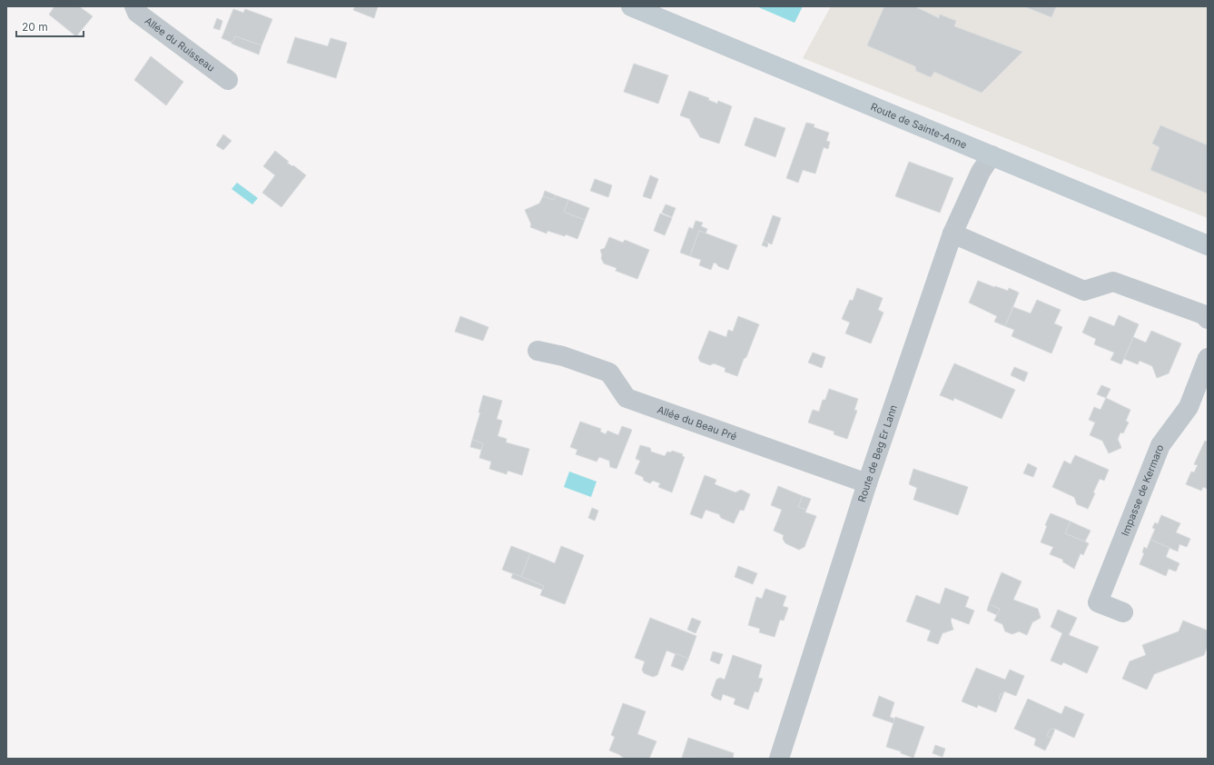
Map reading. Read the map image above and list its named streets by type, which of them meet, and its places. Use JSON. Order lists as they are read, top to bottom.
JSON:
{
  "streets": {
    "main road": ["Route de Sainte-Anne"],
    "street": [
      "Allée du Ruisseau",
      "Allée du Beau Pré",
      "Route de Beg Er Lann",
      "Impasse de Kermaro"
    ]
  },
  "crossings": [
    ["Route de Sainte-Anne", "Route de Beg Er Lann"],
    ["Allée du Beau Pré", "Route de Beg Er Lann"]
  ],
  "scale_bar": "20 m"
}
